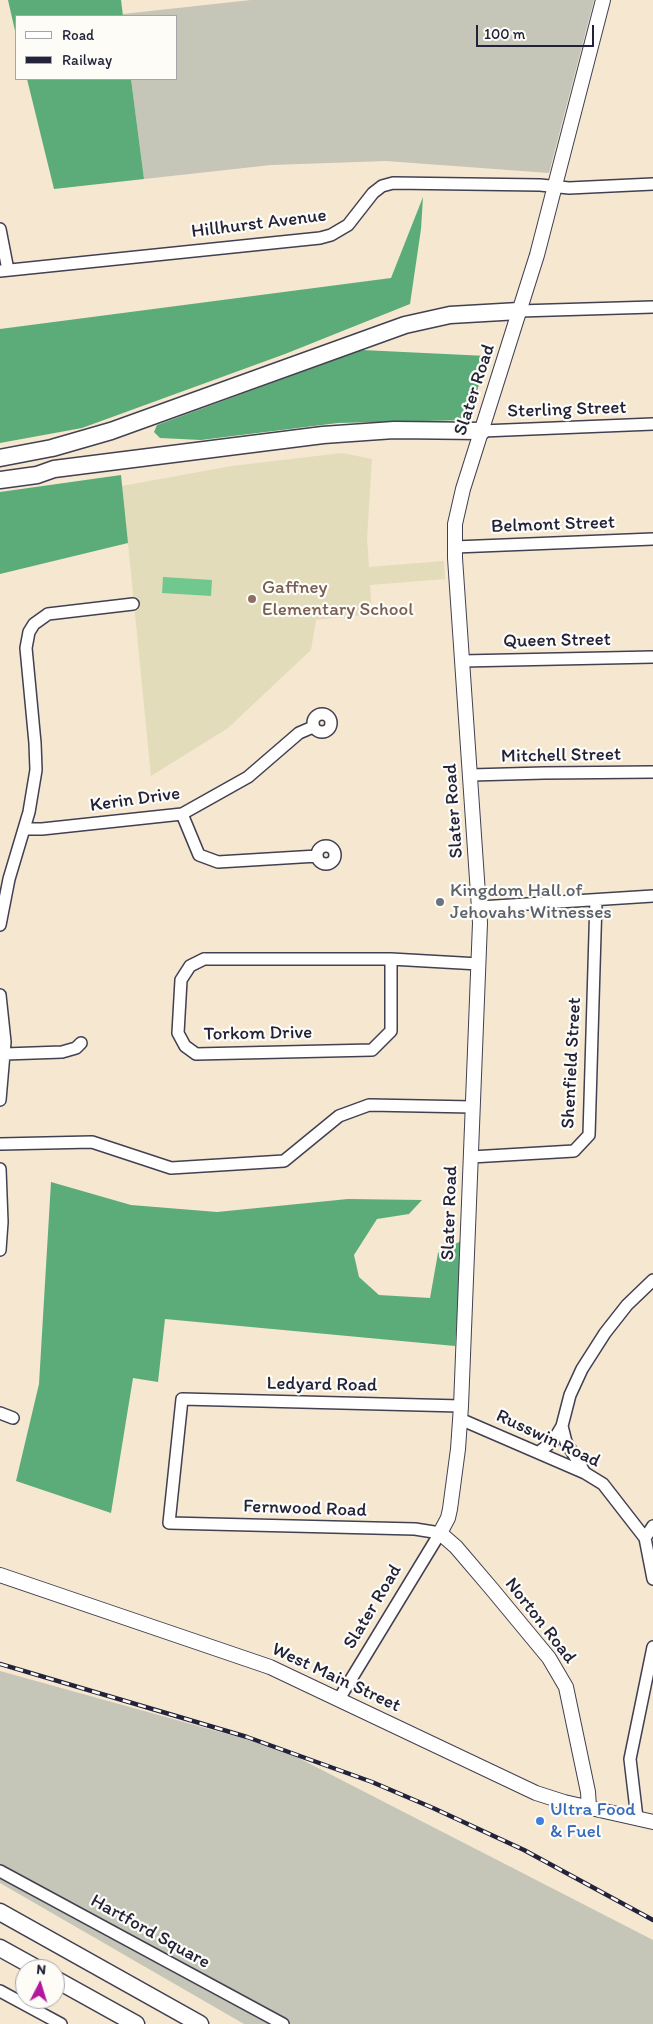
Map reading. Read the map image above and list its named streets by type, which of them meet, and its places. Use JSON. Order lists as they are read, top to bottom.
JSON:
{
  "streets": {
    "main road": ["Slater Road", "Norton Road", "West Main Street"],
    "street": [
      "Hillhurst Avenue",
      "Sterling Street",
      "Belmont Street",
      "Queen Street",
      "Mitchell Street",
      "Kerin Drive",
      "Torkom Drive",
      "Shenfield Street",
      "Ledyard Road",
      "Russwin Road",
      "Fernwood Road",
      "Hartford Square"
    ]
  },
  "crossings": [
    ["Hillhurst Avenue", "Slater Road"],
    ["Slater Road", "Sterling Street"],
    ["Slater Road", "Belmont Street"],
    ["Slater Road", "Queen Street"],
    ["Slater Road", "Mitchell Street"],
    ["Slater Road", "Torkom Drive"],
    ["Slater Road", "Shenfield Street"],
    ["Slater Road", "Ledyard Road"],
    ["Slater Road", "Russwin Road"],
    ["Slater Road", "Fernwood Road"],
    ["Slater Road", "Norton Road"],
    ["Slater Road", "West Main Street"],
    ["Ledyard Road", "Russwin Road"],
    ["Ledyard Road", "Fernwood Road"],
    ["Fernwood Road", "Norton Road"],
    ["Norton Road", "West Main Street"]
  ],
  "places": ["Gaffney Elementary School", "Kingdom Hall of Jehovahs Witnesses", "Ultra Food & Fuel"],
  "legend": ["Road", "Railway"],
  "scale_bar": "100 m",
  "north": "top"
}
